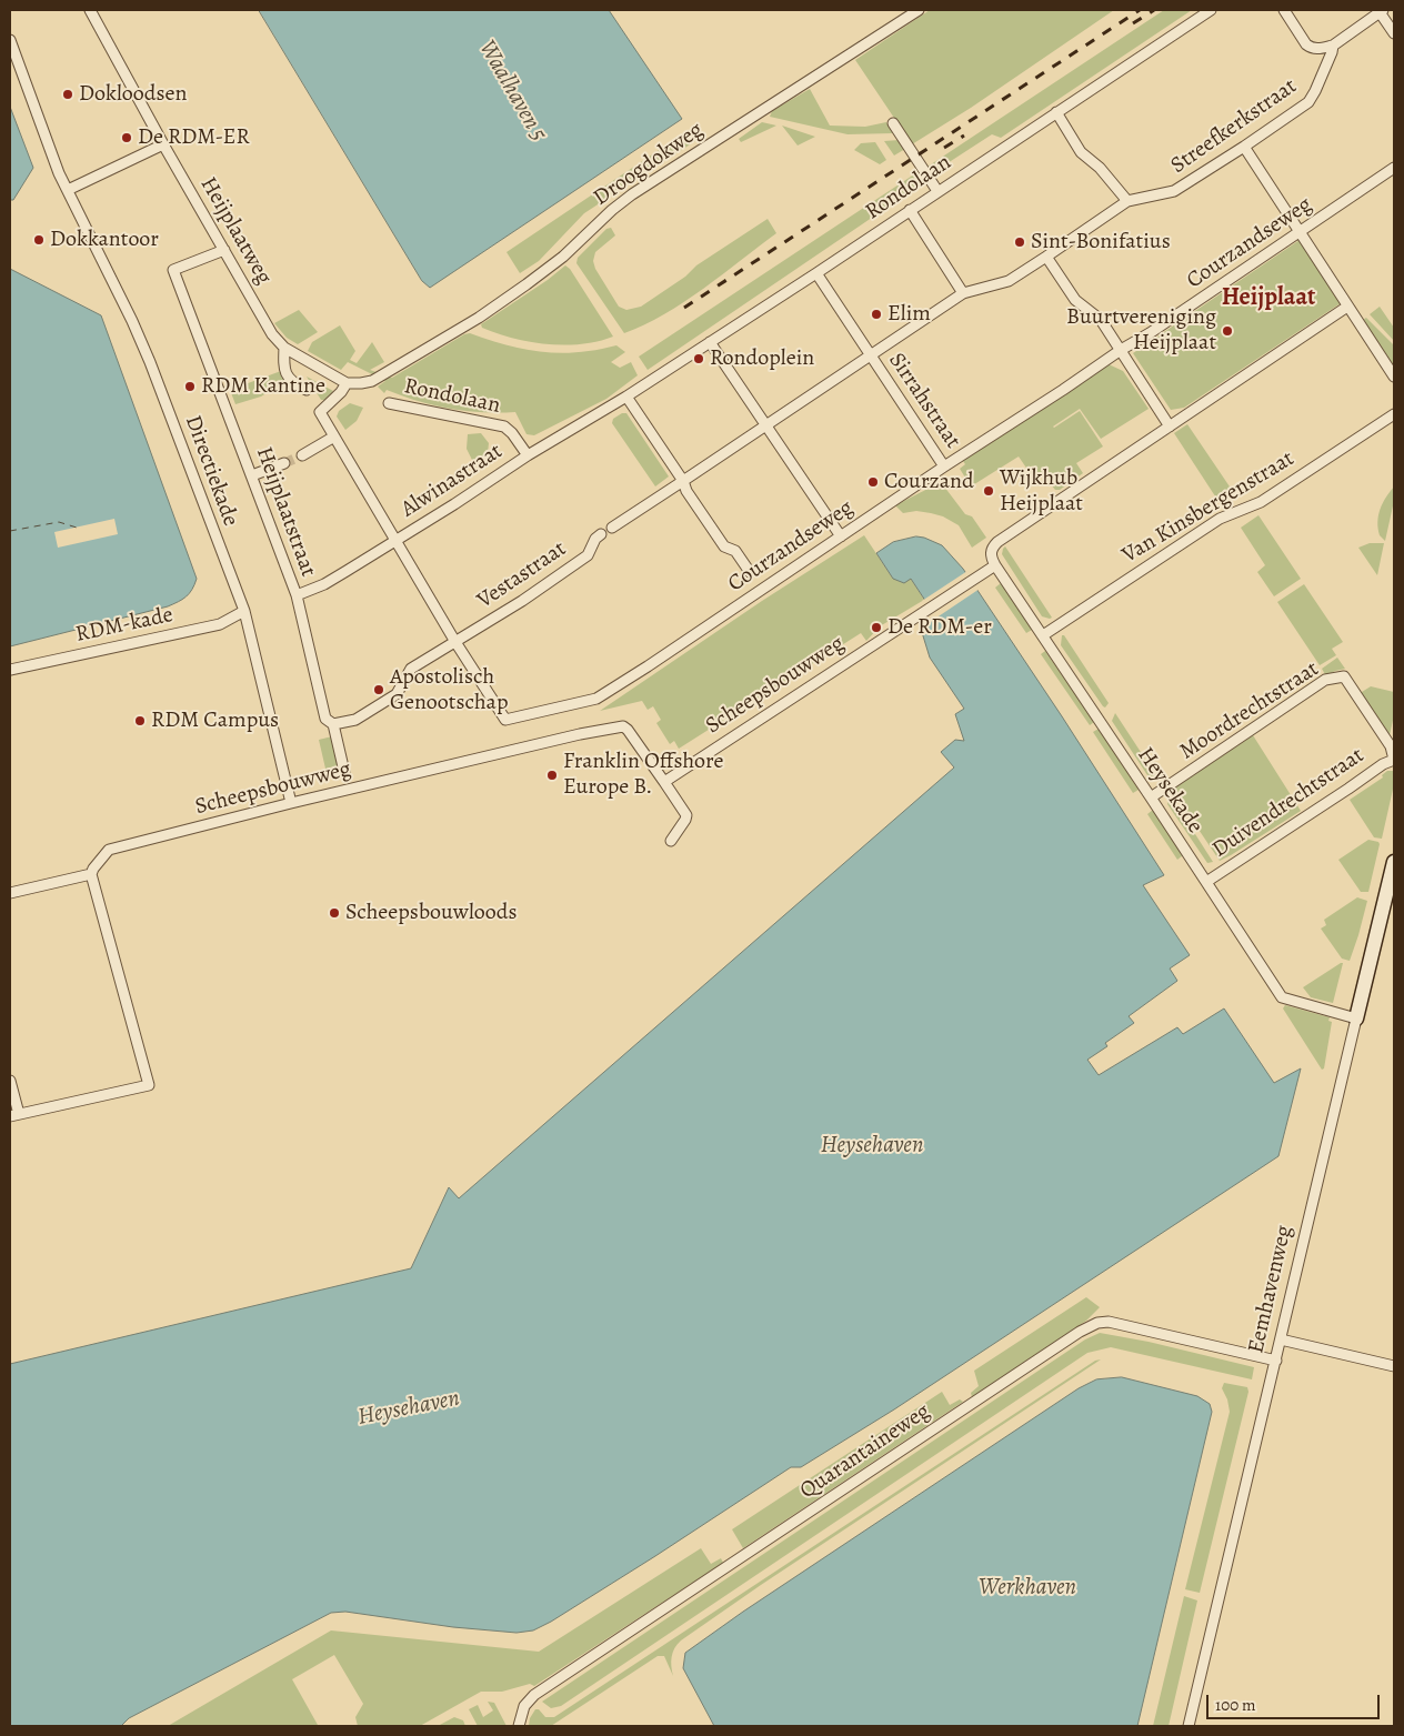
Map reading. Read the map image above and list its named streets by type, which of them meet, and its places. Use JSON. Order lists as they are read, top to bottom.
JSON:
{
  "streets": {
    "street": [
      "Streefkerkstraat",
      "Droogdokweg",
      "Rondolaan",
      "Heijplaatweg",
      "Courzandseweg",
      "Sirrahstraat",
      "Directiekade",
      "Alwinastraat",
      "Van Kinsbergenstraat",
      "Heijplaatstraat",
      "Vestastraat",
      "RDM-kade",
      "Scheepsbouwweg",
      "Moordrechtstraat",
      "Heysekade",
      "Duivendrechtstraat",
      "Eemhavenweg",
      "Quarantaineweg"
    ]
  },
  "crossings": [
    ["Streefkerkstraat", "Sirrahstraat"],
    ["Droogdokweg", "Heijplaatweg"],
    ["Rondolaan", "Sirrahstraat"],
    ["Rondolaan", "Alwinastraat"],
    ["Heijplaatweg", "Heijplaatstraat"],
    ["Courzandseweg", "Sirrahstraat"],
    ["Courzandseweg", "Vestastraat"],
    ["Directiekade", "RDM-kade"],
    ["Directiekade", "Scheepsbouwweg"],
    ["Alwinastraat", "Heijplaatstraat"],
    ["Van Kinsbergenstraat", "Heysekade"],
    ["Heijplaatstraat", "Vestastraat"],
    ["Scheepsbouwweg", "Heysekade"],
    ["Moordrechtstraat", "Heysekade"],
    ["Moordrechtstraat", "Duivendrechtstraat"],
    ["Heysekade", "Duivendrechtstraat"],
    ["Heysekade", "Eemhavenweg"],
    ["Eemhavenweg", "Quarantaineweg"]
  ],
  "districts": ["Heijplaat"],
  "water": ["Waalhaven 5", "Heysehaven", "Werkhaven"],
  "places": [
    "Dokloodsen",
    "De RDM-ER",
    "Dokkantoor",
    "Sint-Bonifatius",
    "Elim",
    "Buurtvereniging Heijplaat",
    "Rondoplein",
    "RDM Kantine",
    "Courzand",
    "Wijkhub Heijplaat",
    "De RDM-er",
    "Apostolisch Genootschap",
    "RDM Campus",
    "Franklin Offshore Europe B.",
    "Scheepsbouwloods"
  ],
  "scale_bar": "100 m"
}
